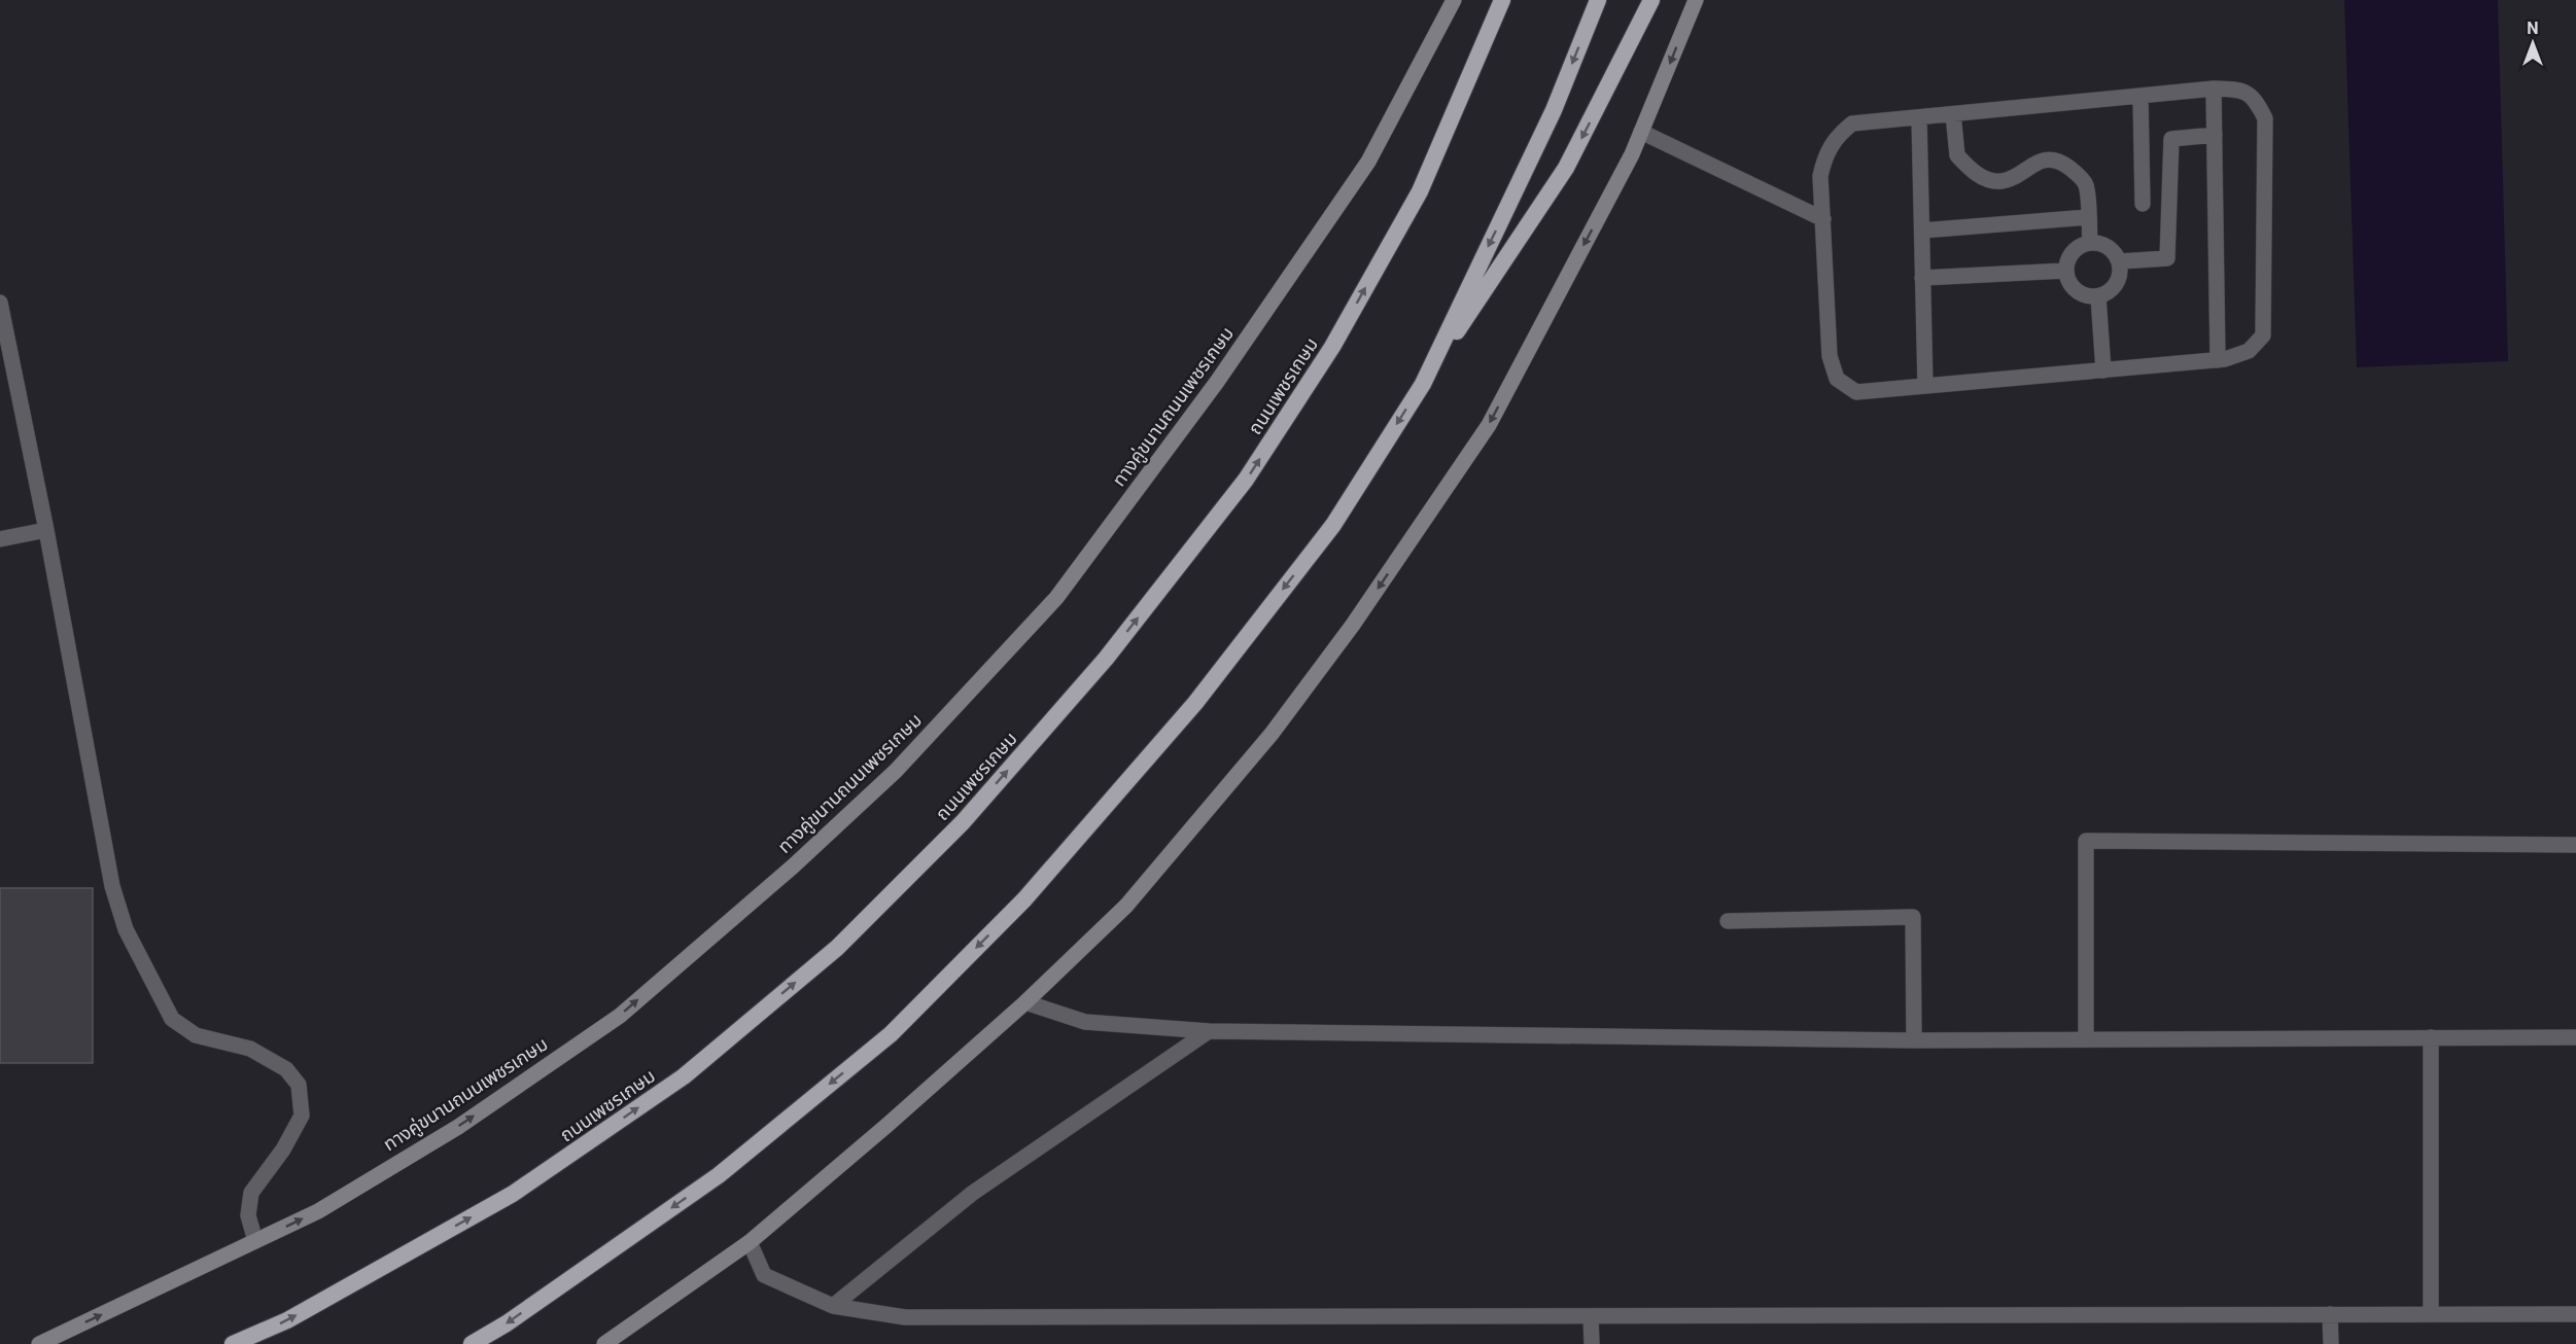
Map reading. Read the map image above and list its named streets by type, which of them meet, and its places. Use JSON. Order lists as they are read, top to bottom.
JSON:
{
  "streets": {
    "highway": ["ถนนเพชรเกษม"],
    "main road": ["ทางคู่ขนานถนนเพชรเกษม"]
  },
  "one_way": ["ทางคู่ขนานถนนเพชรเกษม"],
  "north": "top"
}
